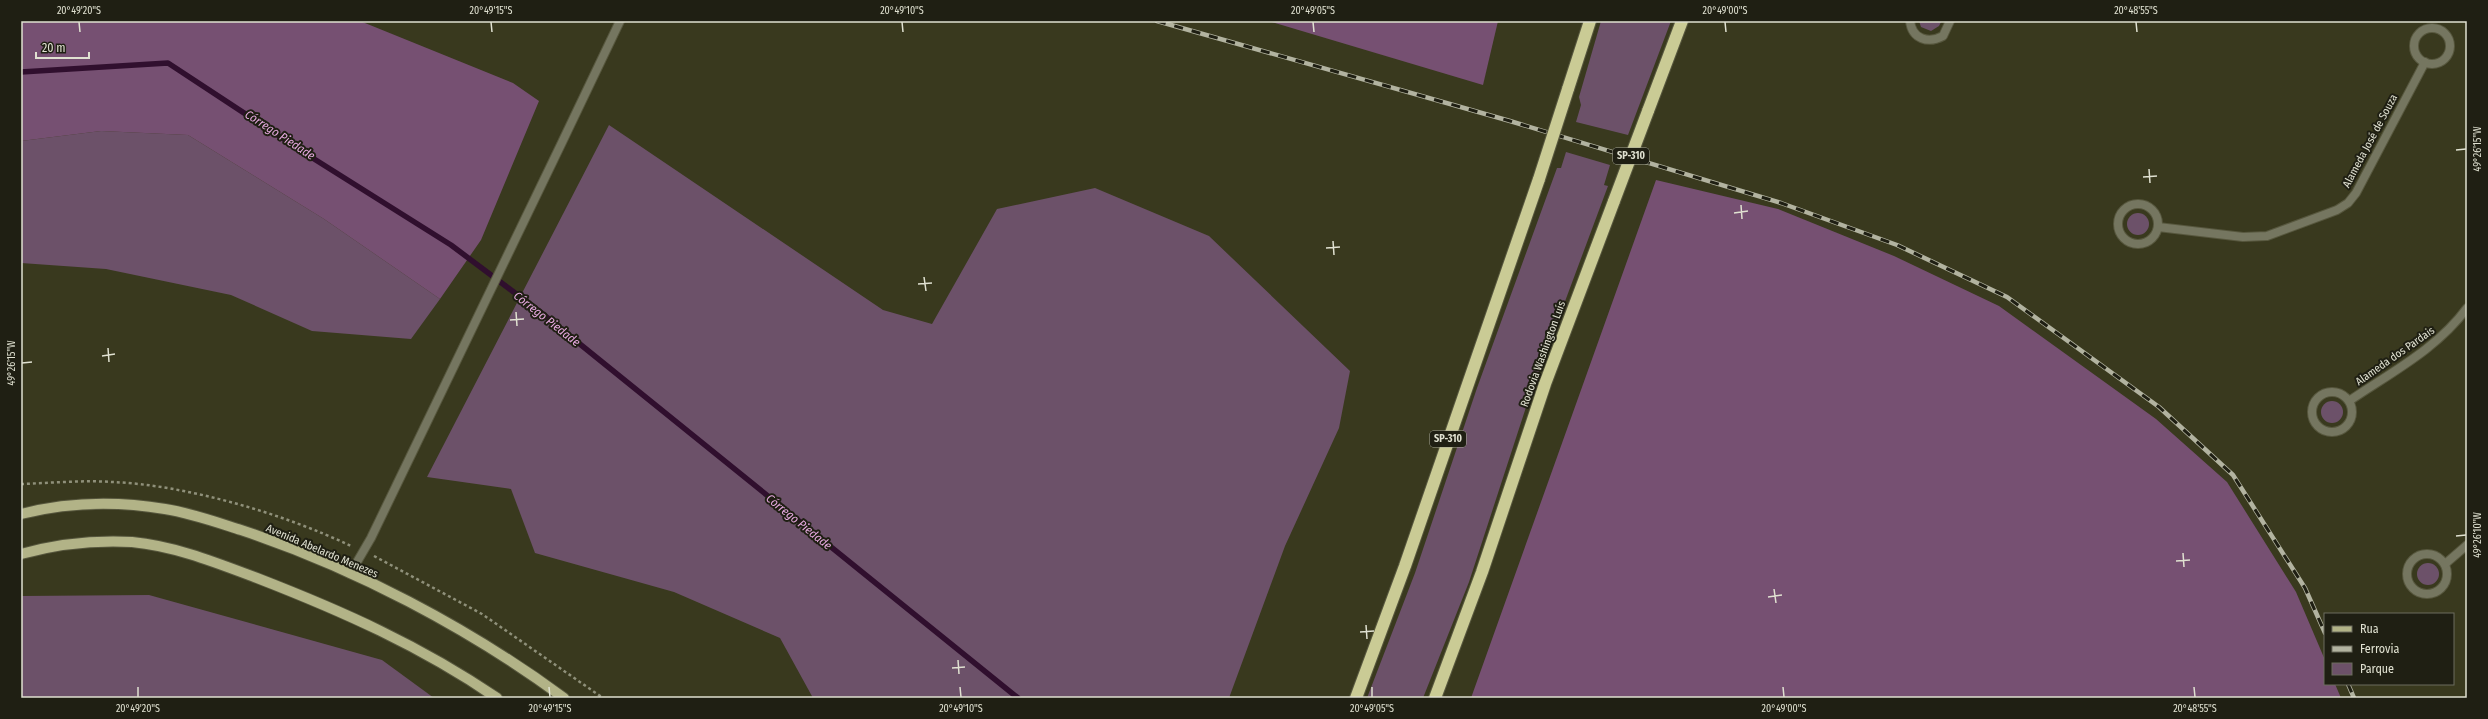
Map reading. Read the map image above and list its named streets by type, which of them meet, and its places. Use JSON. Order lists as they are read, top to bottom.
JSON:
{
  "streets": {
    "highway": ["SP-310", "Rodovia Washington Luís"],
    "main road": ["Avenida Abelardo Menezes"],
    "street": ["Alameda José de Souza", "Alameda dos Pardais"]
  },
  "water": ["Córrego Piedade"],
  "legend": ["Rua", "Ferrovia", "Parque"],
  "scale_bar": "20 m",
  "coordinates": [
    "20°49'20\"S",
    "20°49'15\"S",
    "20°49'10\"S",
    "20°49'05\"S",
    "20°49'00\"S",
    "20°48'55\"S",
    "49°26'15\"W",
    "49°26'10\"W"
  ]
}
